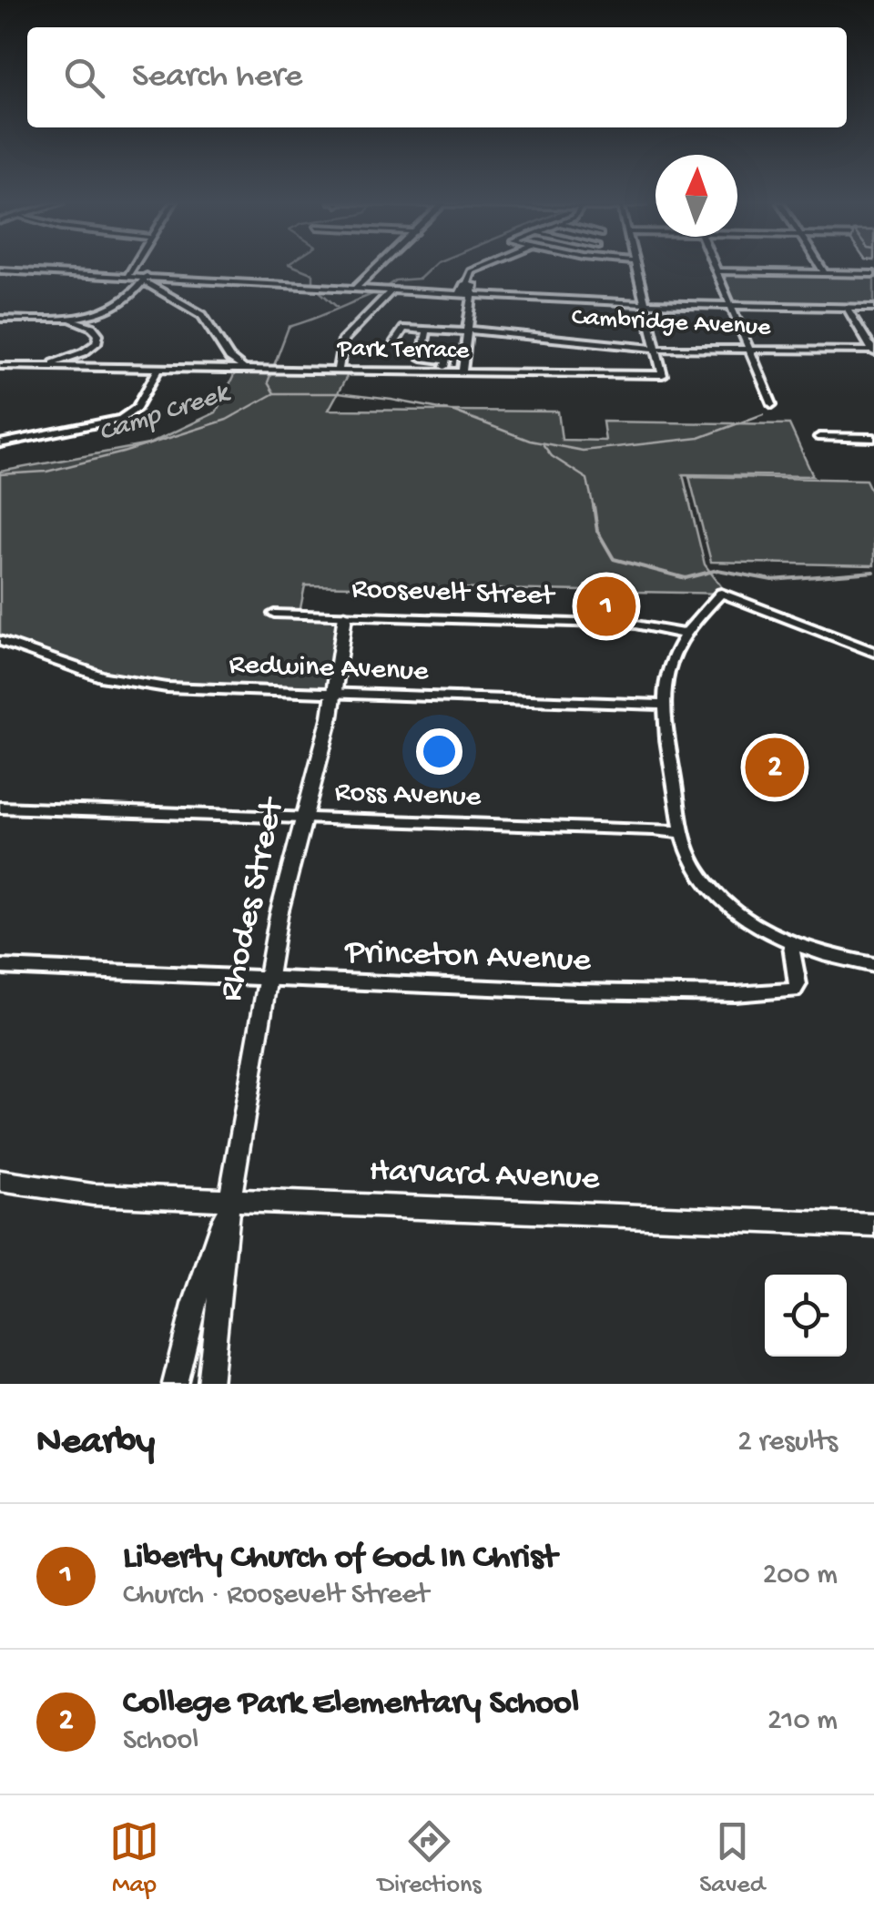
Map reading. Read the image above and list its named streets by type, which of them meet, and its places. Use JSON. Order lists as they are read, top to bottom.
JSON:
{
  "streets": {
    "street": [
      "Cambridge Avenue",
      "Park Terrace",
      "Roosevelt Street",
      "Redwine Avenue",
      "Ross Avenue",
      "Rhodes Street",
      "Princeton Avenue",
      "Harvard Avenue"
    ]
  },
  "crossings": [
    ["Cambridge Avenue", "Park Terrace"],
    ["Roosevelt Street", "Rhodes Street"],
    ["Redwine Avenue", "Rhodes Street"],
    ["Ross Avenue", "Rhodes Street"],
    ["Rhodes Street", "Princeton Avenue"],
    ["Rhodes Street", "Harvard Avenue"]
  ],
  "water": ["Camp Creek"],
  "north": "top",
  "page": {
    "search": "Search here",
    "pins": ["1", "2"],
    "heading": ["Nearby", "2 results"],
    "list": [
      {
        "mark": "1",
        "name": "Liberty Church of God In Christ",
        "note": "Church · Roosevelt Street",
        "value": "200 m"
      },
      {
        "mark": "2",
        "name": "College Park Elementary School",
        "note": "School",
        "value": "210 m"
      }
    ],
    "nav": ["Map", "Directions", "Saved"]
  }
}
